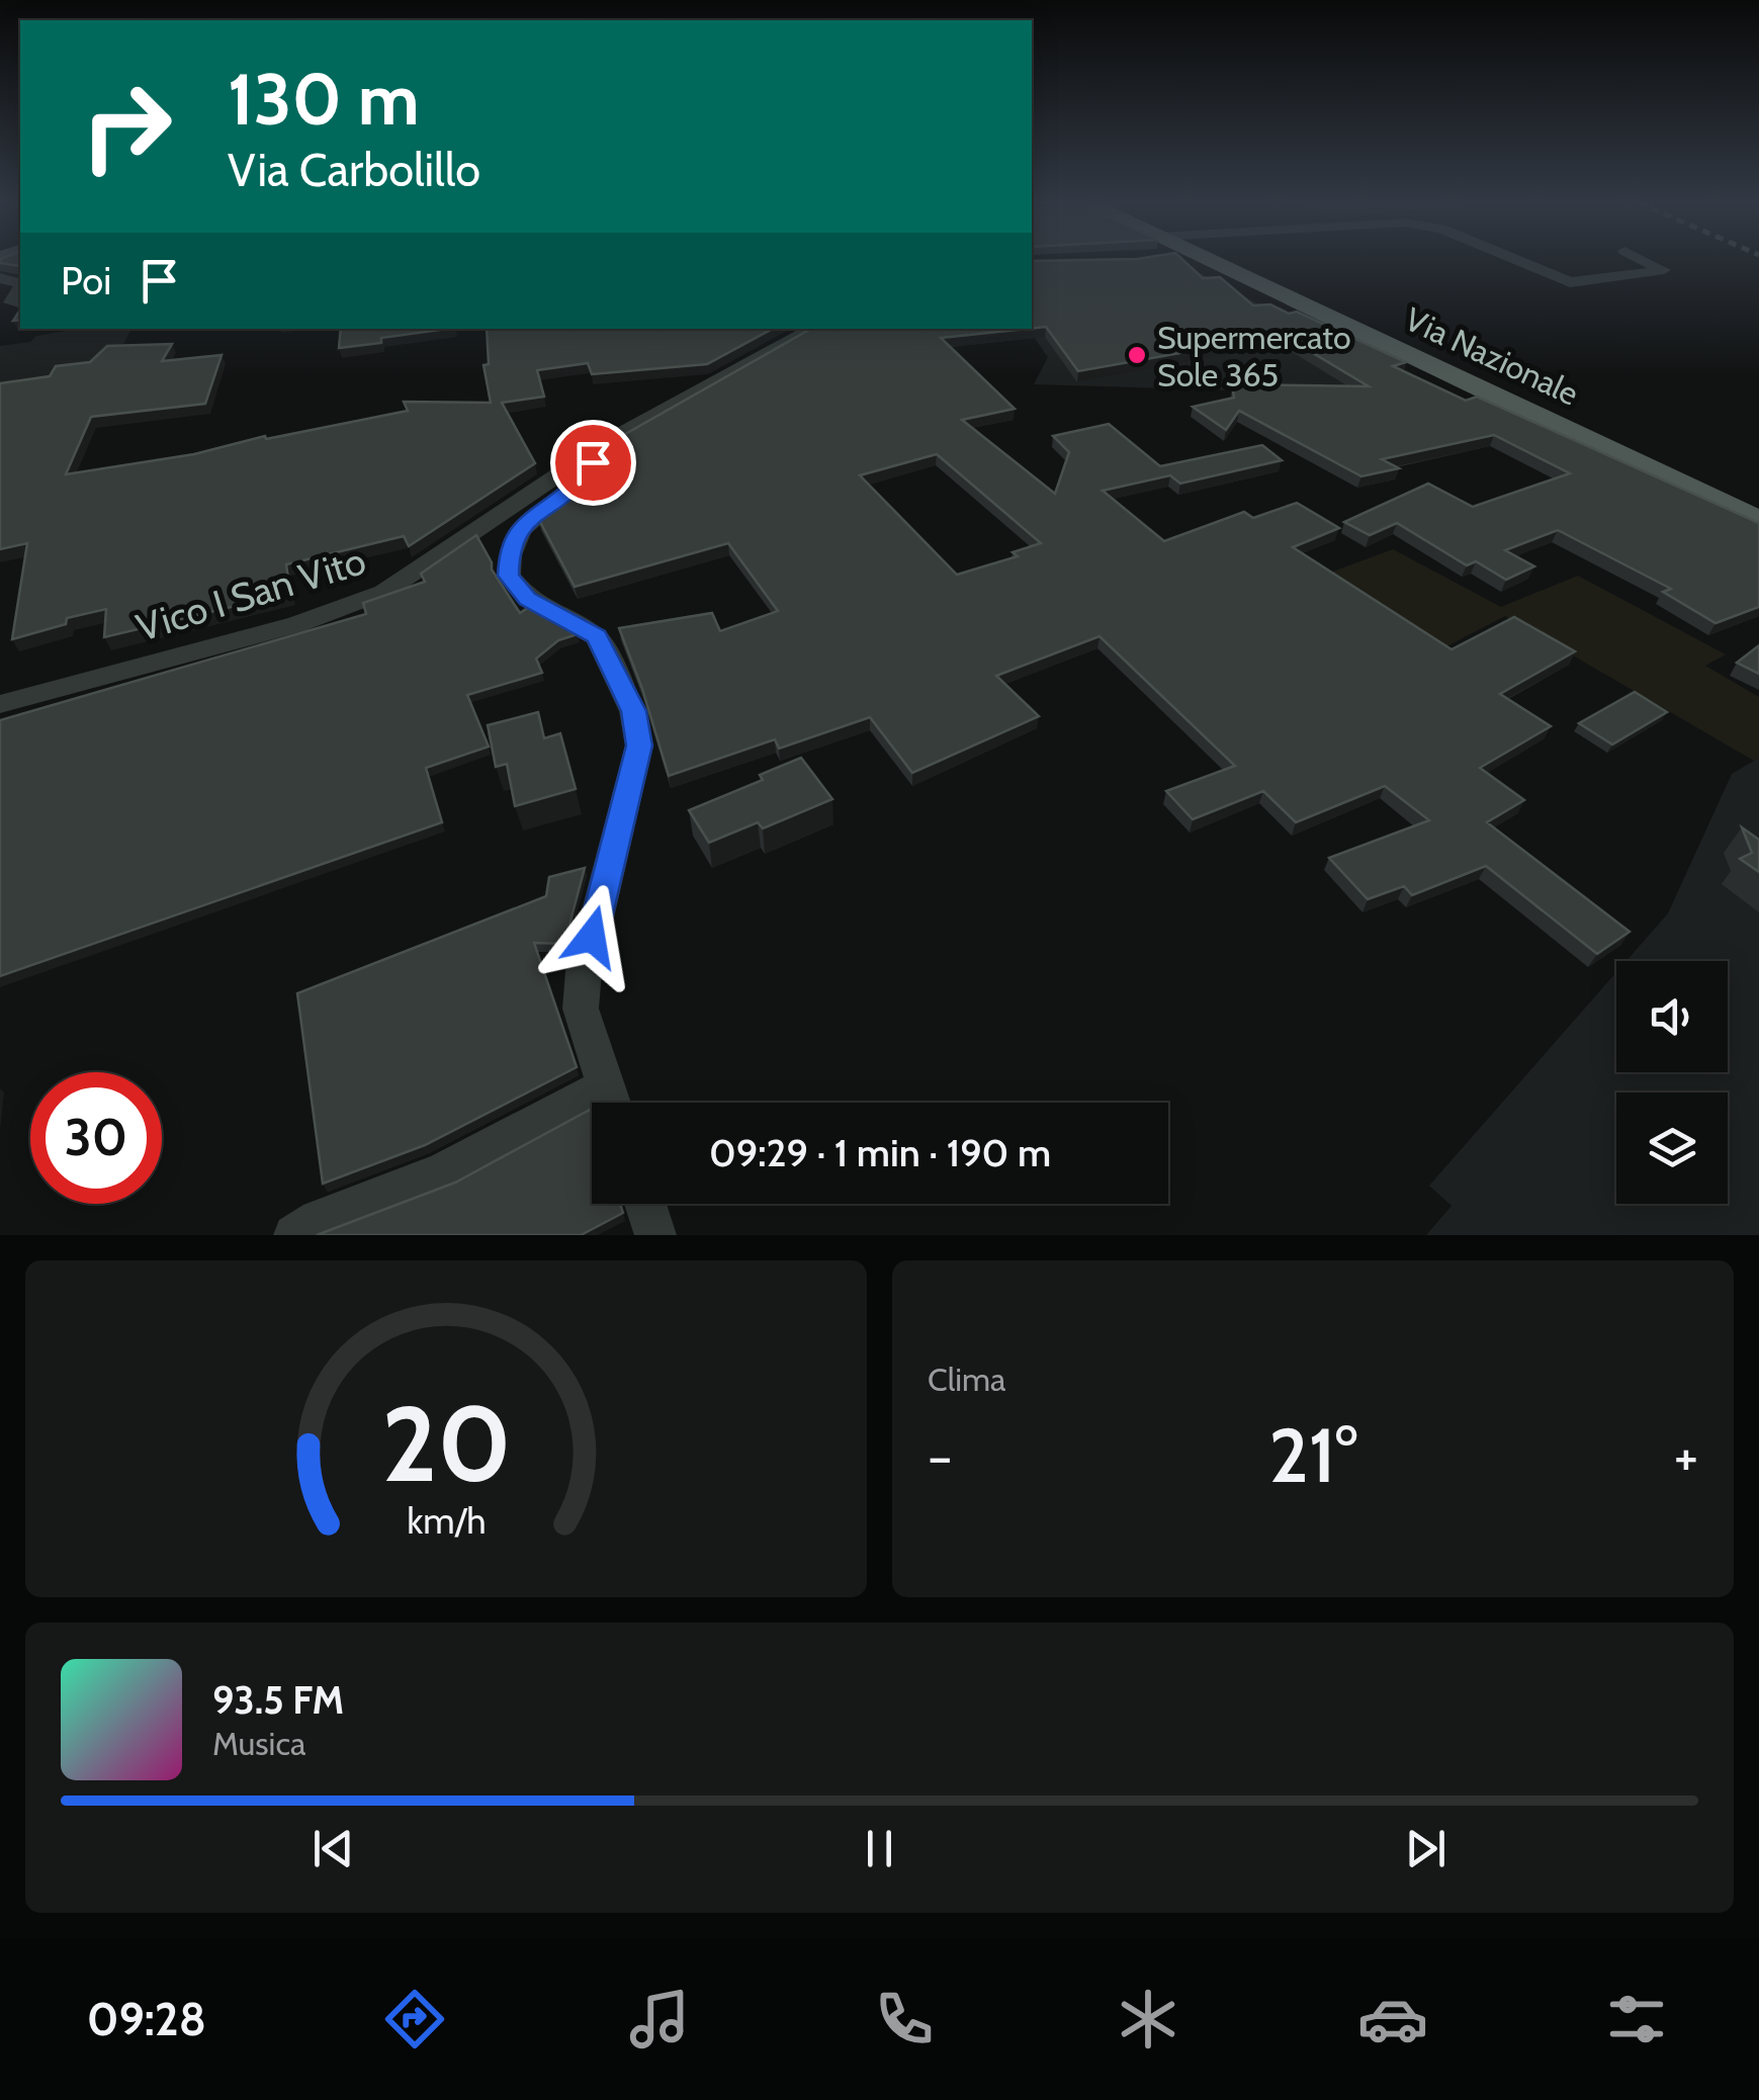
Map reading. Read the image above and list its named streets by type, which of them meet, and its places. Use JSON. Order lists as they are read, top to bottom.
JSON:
{
  "streets": {
    "main road": ["Via Nazionale"],
    "street": ["Vico I San Vito"]
  },
  "places": ["Supermercato Sole 365"],
  "page": {
    "turn": ["130 m", "Via Carbolillo"],
    "then": "Poi",
    "limit": "30",
    "trip": "09:29 · 1 min · 190 m",
    "tile": "Clima",
    "heat": ["−", "21°", "+"],
    "song": ["93.5 FM", "Musica"],
    "tabs": "09:28",
    "gauge": ["20", "km/h"]
  }
}
